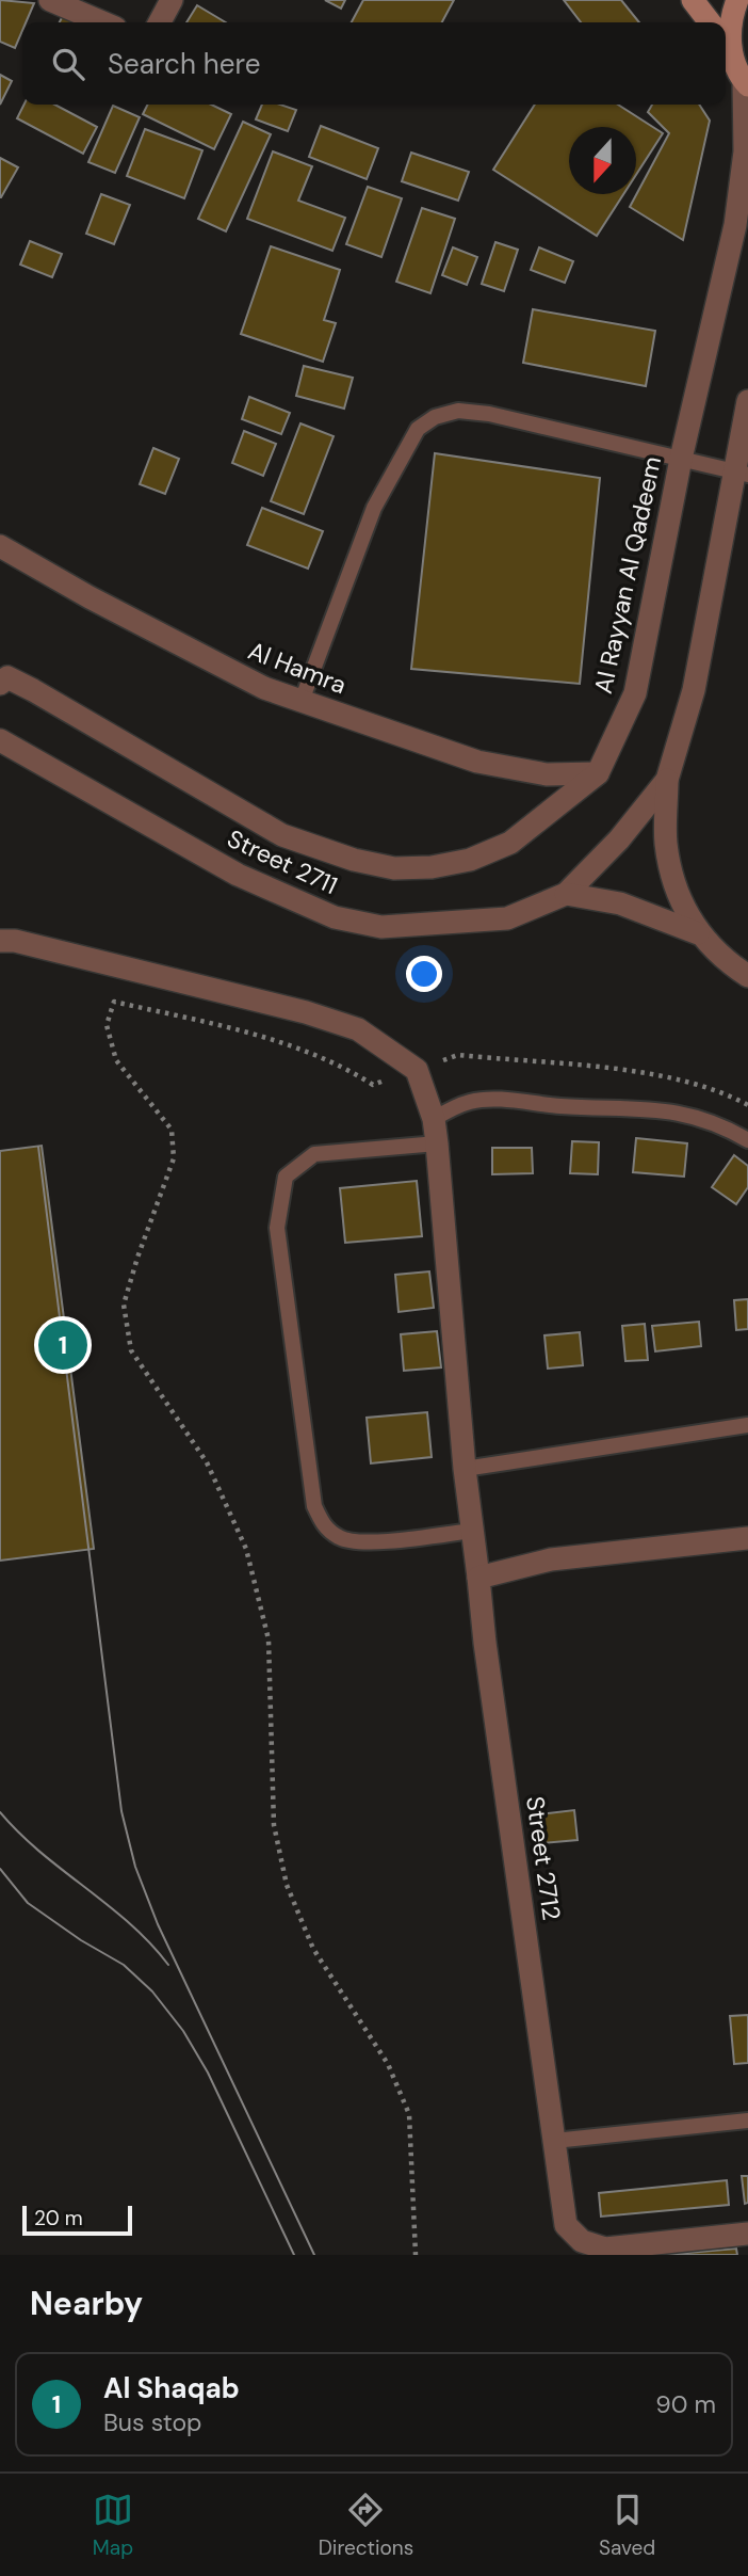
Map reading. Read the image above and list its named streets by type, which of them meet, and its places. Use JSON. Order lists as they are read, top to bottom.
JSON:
{
  "streets": {
    "street": [
      "Al Rayyan Al Qadeem",
      "Al Hamra",
      "Street 2711",
      "Street 2712"
    ]
  },
  "crossings": [
    ["Al Rayyan Al Qadeem", "Al Hamra"]
  ],
  "scale_bar": "20 m",
  "north": "bottom",
  "page": {
    "search": "Search here",
    "pins": "1",
    "scale": "20 m",
    "heading": "Nearby",
    "list": [
      {
        "mark": "1",
        "name": "Al Shaqab",
        "note": "Bus stop",
        "value": "90 m"
      }
    ],
    "nav": ["Map", "Directions", "Saved"]
  }
}
